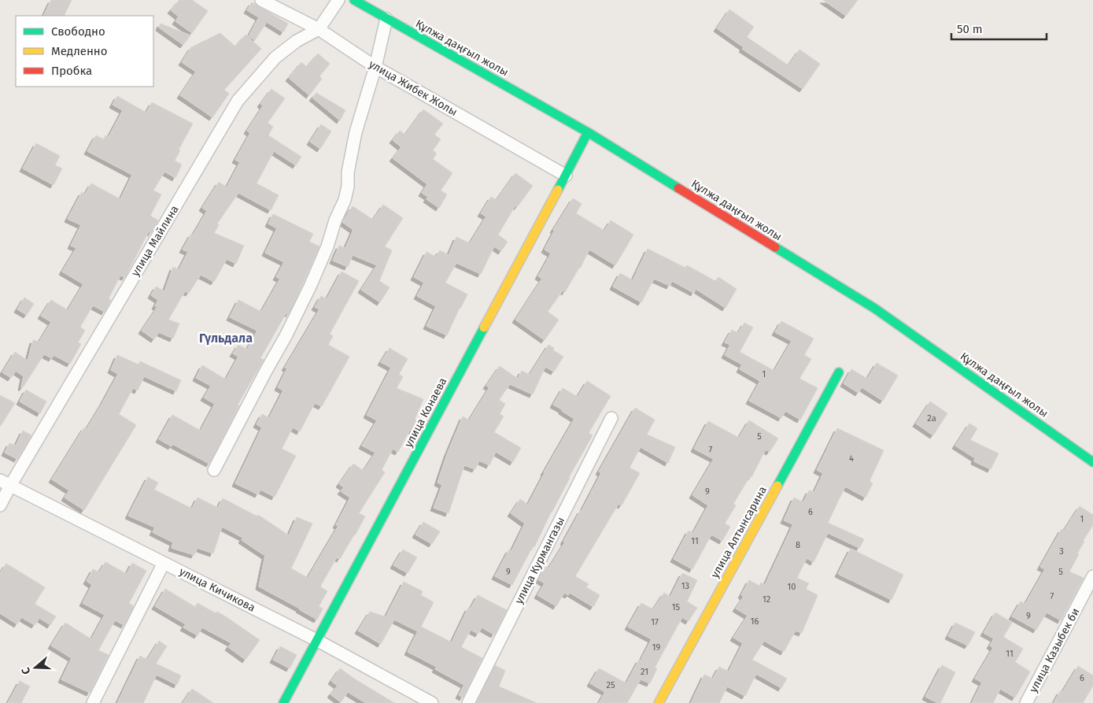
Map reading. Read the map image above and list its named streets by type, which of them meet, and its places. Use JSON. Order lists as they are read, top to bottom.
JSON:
{
  "streets": {
    "street": [
      "Құлжа даңғыл жолы",
      "улица Жибек Жолы",
      "улица Майлина",
      "улица Конаева",
      "улица Алтынсарина",
      "улица Курмангазы",
      "улица Кичикова",
      "улица Казыбек би"
    ]
  },
  "crossings": [
    ["Құлжа даңғыл жолы", "улица Конаева"],
    ["улица Жибек Жолы", "улица Майлина"],
    ["улица Жибек Жолы", "улица Конаева"],
    ["улица Майлина", "улица Кичикова"],
    ["улица Конаева", "улица Кичикова"]
  ],
  "districts": ["Гүльдала"],
  "house_numbers": [
    "1",
    "2а",
    "5",
    "7",
    "4",
    "9",
    "6",
    "1",
    "11",
    "8",
    "3",
    "9",
    "5",
    "13",
    "10",
    "7",
    "12",
    "15",
    "9",
    "16",
    "17",
    "19",
    "11",
    "21",
    "6",
    "25"
  ],
  "legend": ["Свободно", "Медленно", "Пробка"],
  "scale_bar": "50 m",
  "north": "left"
}
